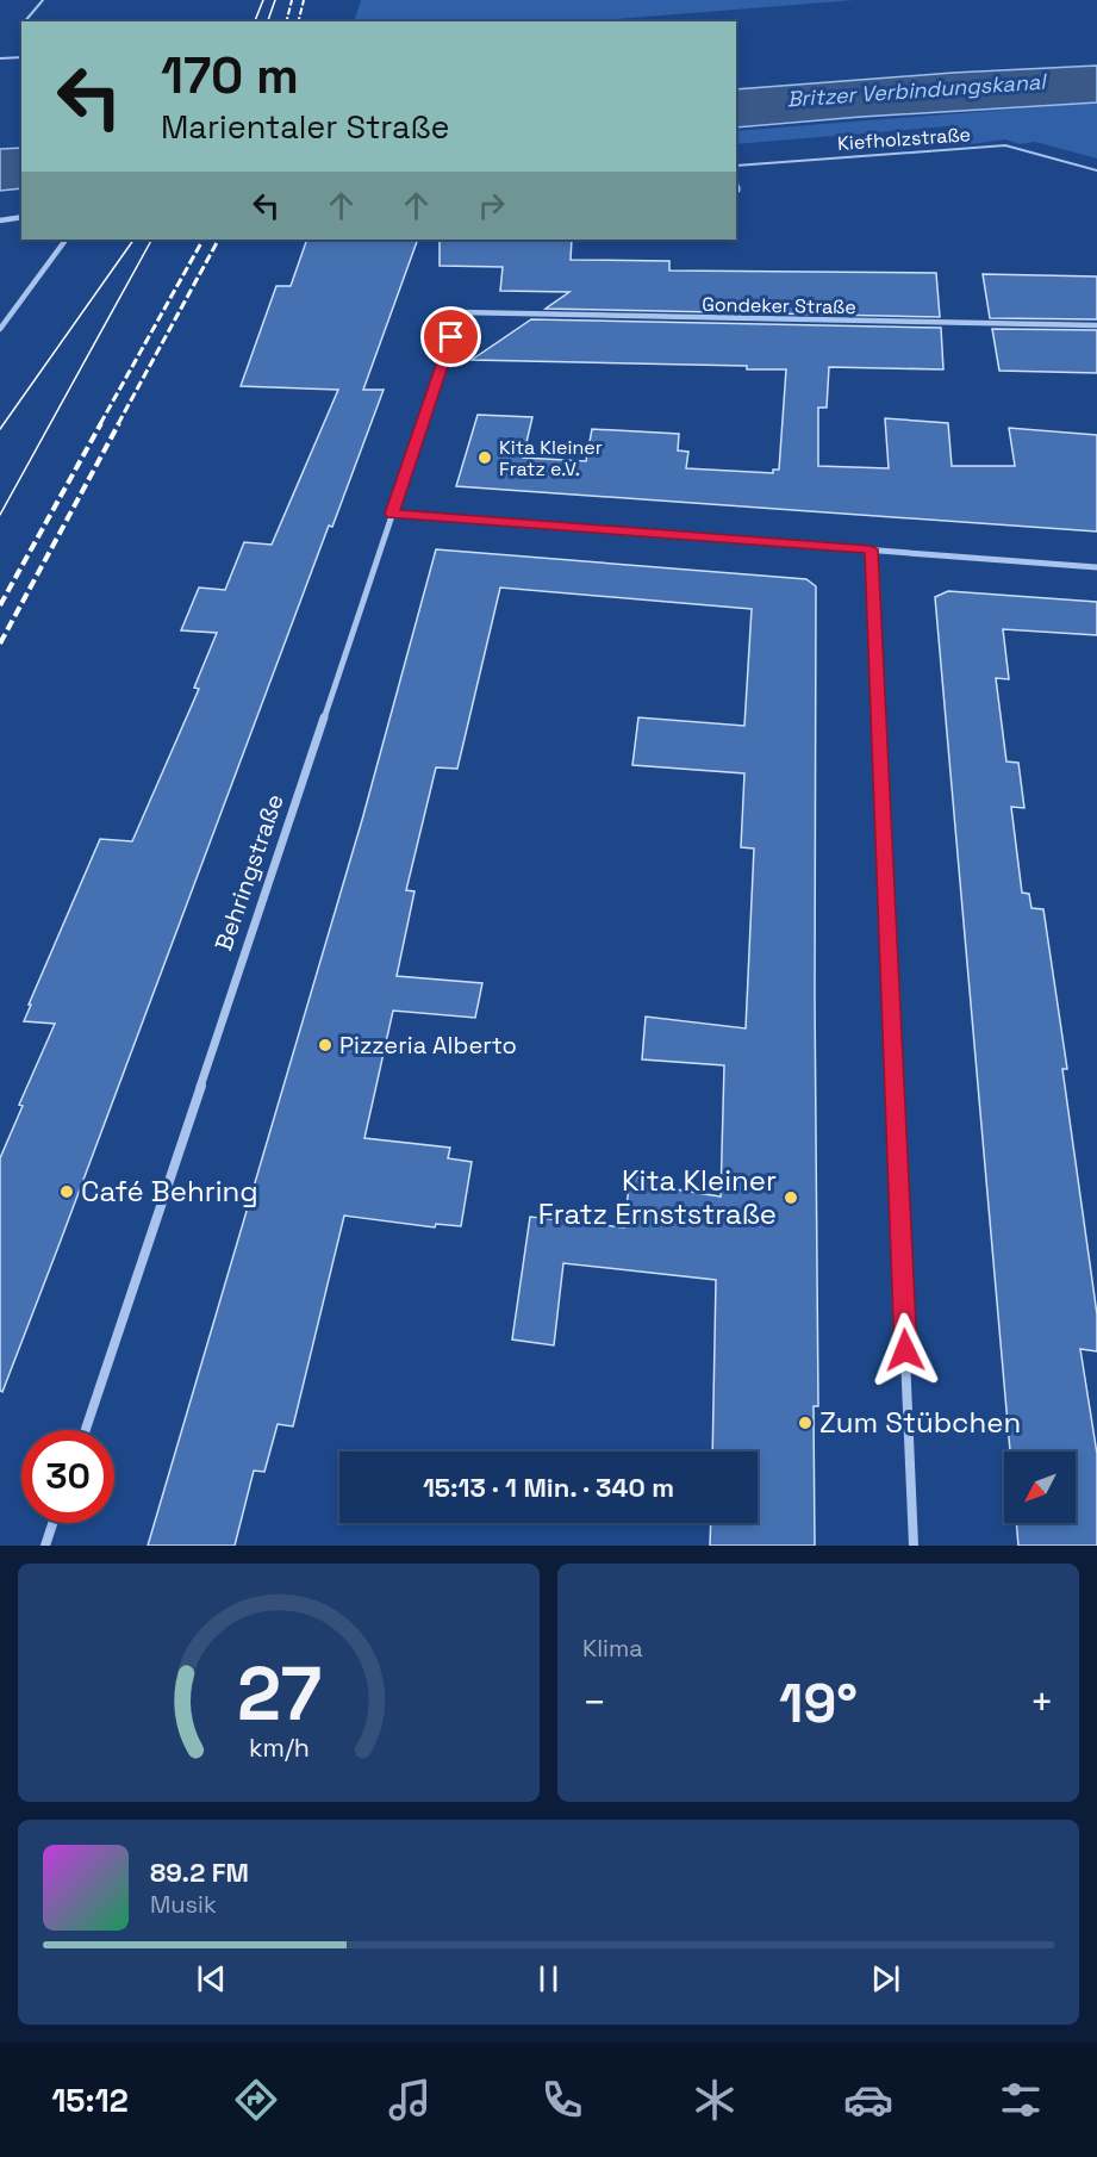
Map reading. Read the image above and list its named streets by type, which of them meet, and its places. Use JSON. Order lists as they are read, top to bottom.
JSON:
{
  "streets": {
    "street": ["Gondeker Straße", "Behringstraße"],
    "lane": ["Kiefholzstraße"]
  },
  "crossings": [
    ["Gondeker Straße", "Behringstraße"]
  ],
  "water": ["Britzer Verbindungskanal"],
  "places": [
    "Kita Kleiner Fratz e.V.",
    "Pizzeria Alberto",
    "Café Behring",
    "Kita Kleiner Fratz Ernststraße",
    "Zum Stübchen"
  ],
  "north": "bottom left",
  "page": {
    "turn": ["170 m", "Marientaler Straße"],
    "limit": "30",
    "trip": "15:13 · 1 Min. · 340 m",
    "tile": "Klima",
    "heat": ["−", "19°", "+"],
    "song": ["89.2 FM", "Musik"],
    "tabs": "15:12",
    "gauge": ["27", "km/h"]
  }
}
